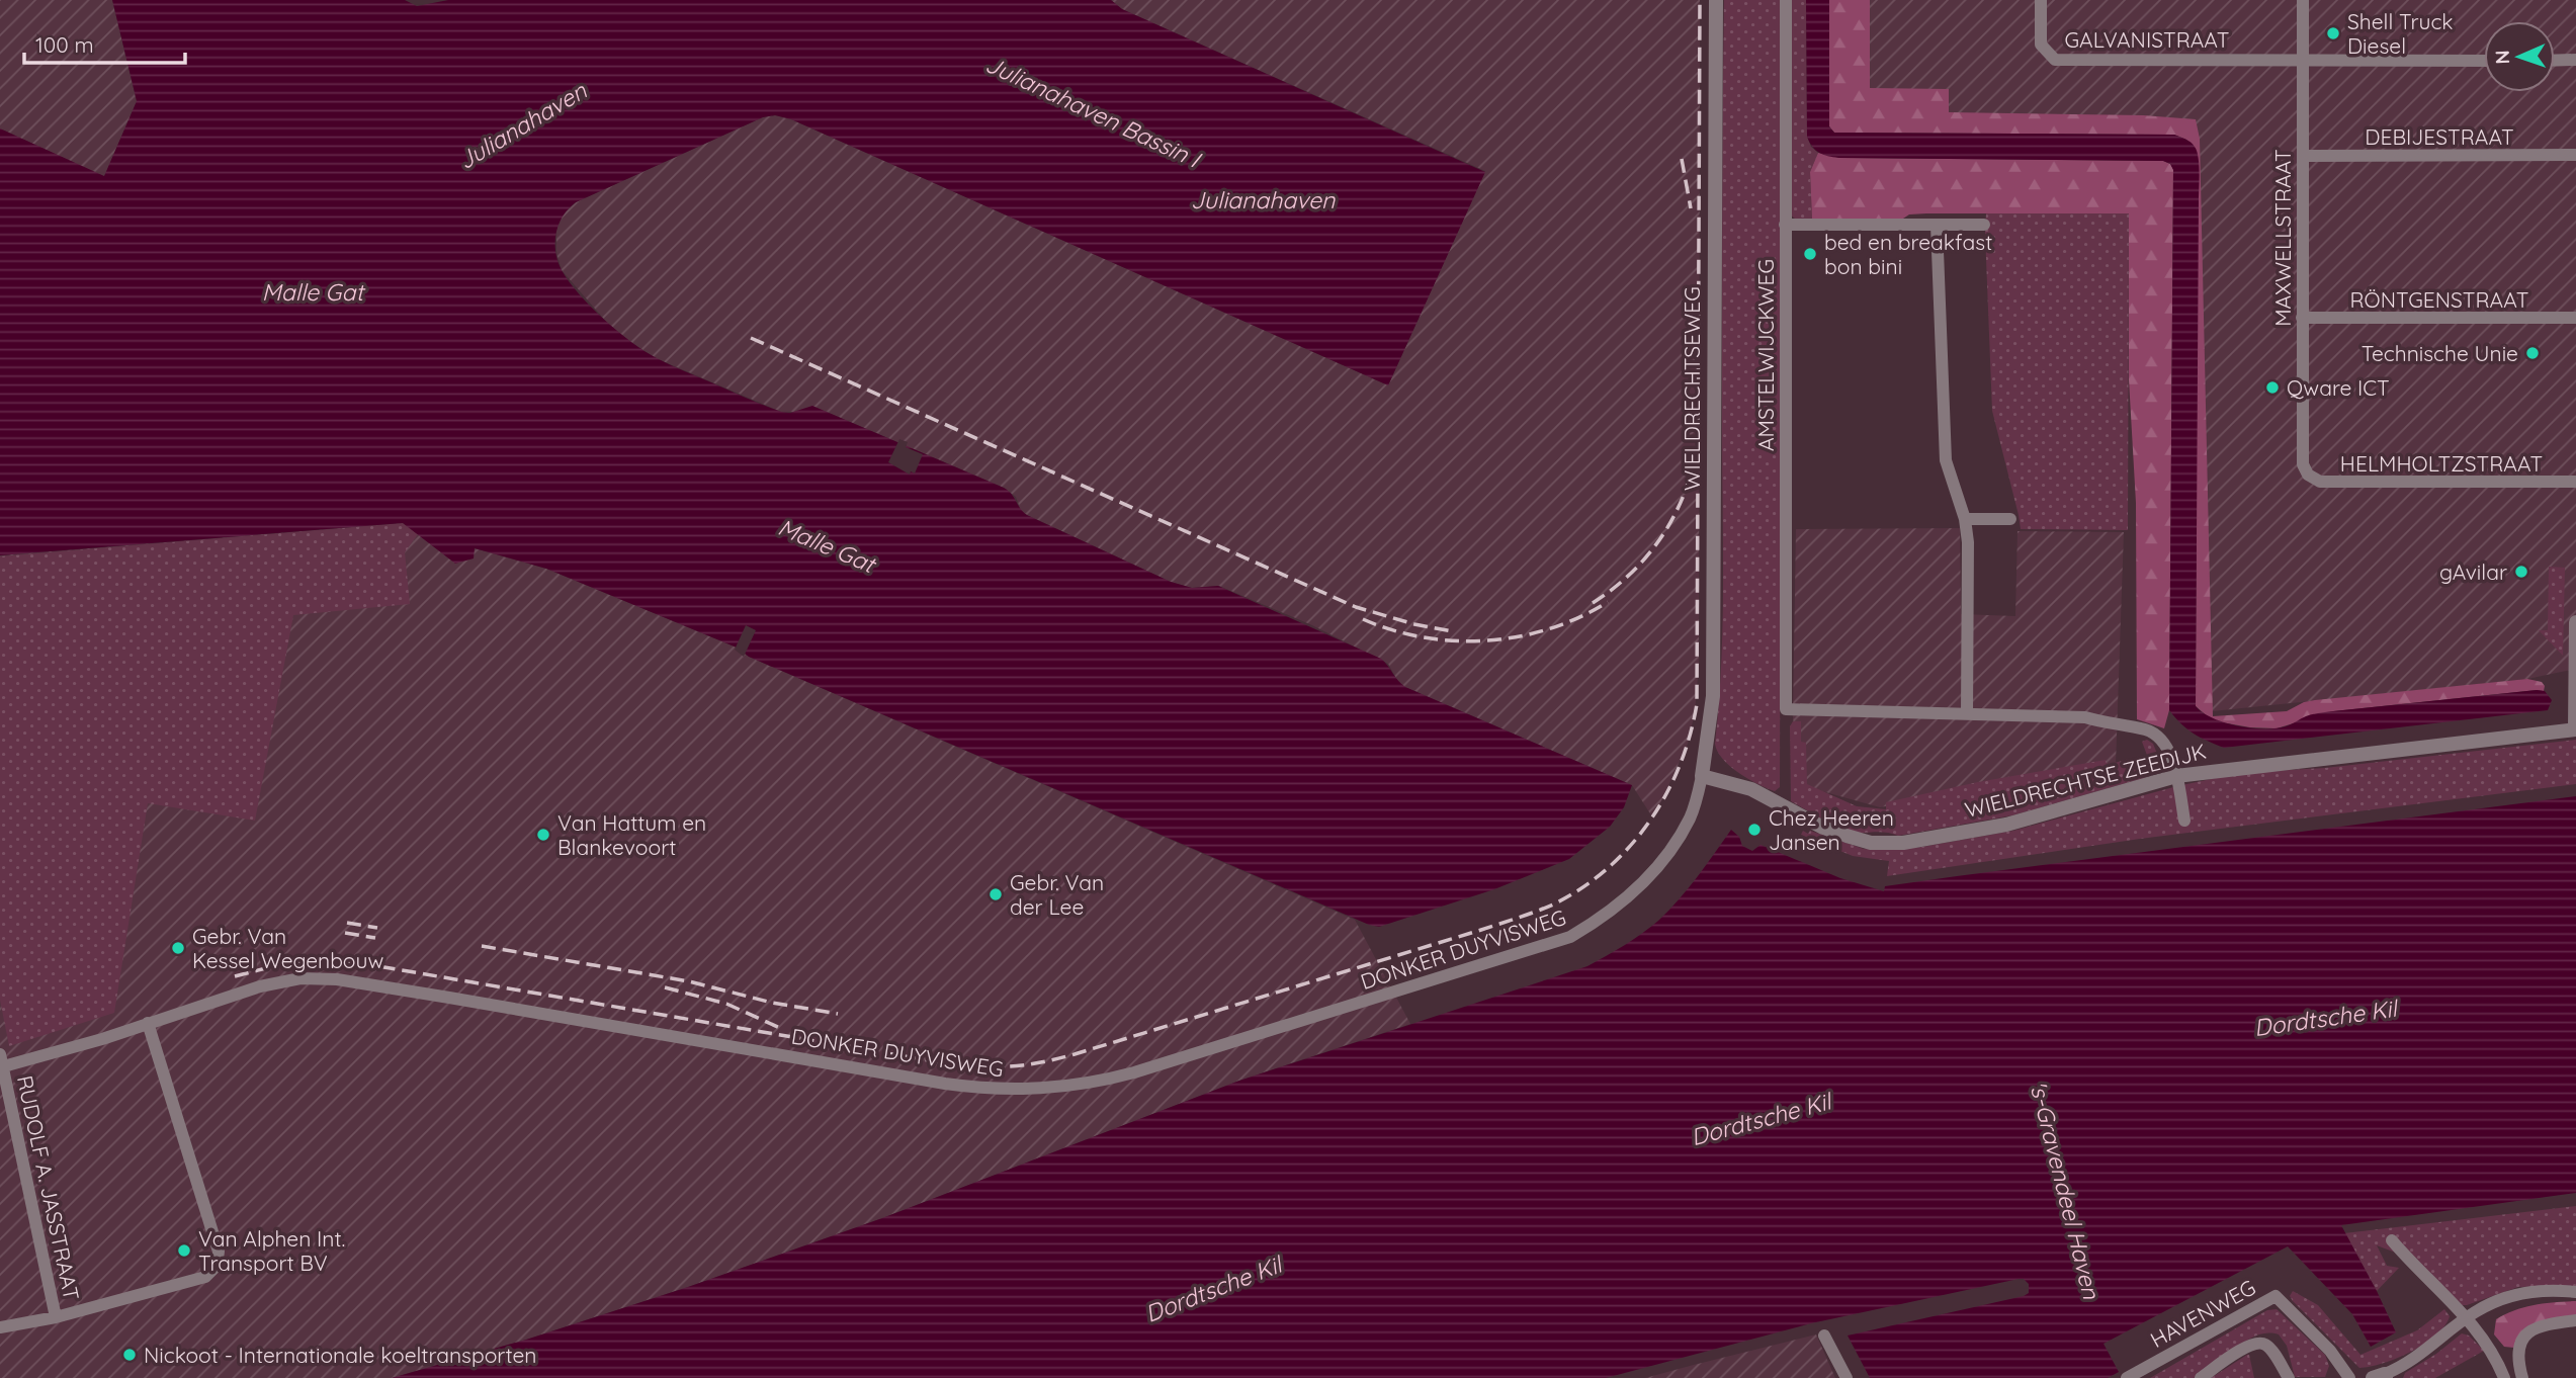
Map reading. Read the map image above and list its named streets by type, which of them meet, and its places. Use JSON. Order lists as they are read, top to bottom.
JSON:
{
  "streets": {
    "street": [
      "GALVANISTRAAT",
      "DEBIJESTRAAT",
      "MAXWELLSTRAAT",
      "RÖNTGENSTRAAT",
      "AMSTELWIJCKWEG",
      "WIELDRECHTSEWEG",
      "HELMHOLTZSTRAAT",
      "WIELDRECHTSE ZEEDIJK",
      "DONKER DUYVISWEG",
      "RUDOLF A. JASSTRAAT",
      "HAVENWEG"
    ]
  },
  "crossings": [
    ["GALVANISTRAAT", "MAXWELLSTRAAT"],
    ["DEBIJESTRAAT", "MAXWELLSTRAAT"],
    ["MAXWELLSTRAAT", "RÖNTGENSTRAAT"],
    ["MAXWELLSTRAAT", "HELMHOLTZSTRAAT"],
    ["WIELDRECHTSEWEG", "WIELDRECHTSE ZEEDIJK"],
    ["WIELDRECHTSEWEG", "DONKER DUYVISWEG"],
    ["WIELDRECHTSE ZEEDIJK", "DONKER DUYVISWEG"],
    ["DONKER DUYVISWEG", "RUDOLF A. JASSTRAAT"]
  ],
  "water": [
    "Julianahaven Bassin I",
    "Julianahaven",
    "Malle Gat",
    "Dordtsche Kil",
    "'s-Gravendeel Haven"
  ],
  "places": [
    "Shell Truck Diesel",
    "bed en breakfast bon bini",
    "Technische Unie",
    "Qware ICT",
    "gAvilar",
    "Chez Heeren Jansen",
    "Van Hattum en Blankevoort",
    "Gebr. Van der Lee",
    "Gebr. Van Kessel Wegenbouw",
    "Van Alphen Int. Transport BV",
    "Nickoot - Internationale koeltransporten"
  ],
  "scale_bar": "100 m",
  "north": "left"
}
